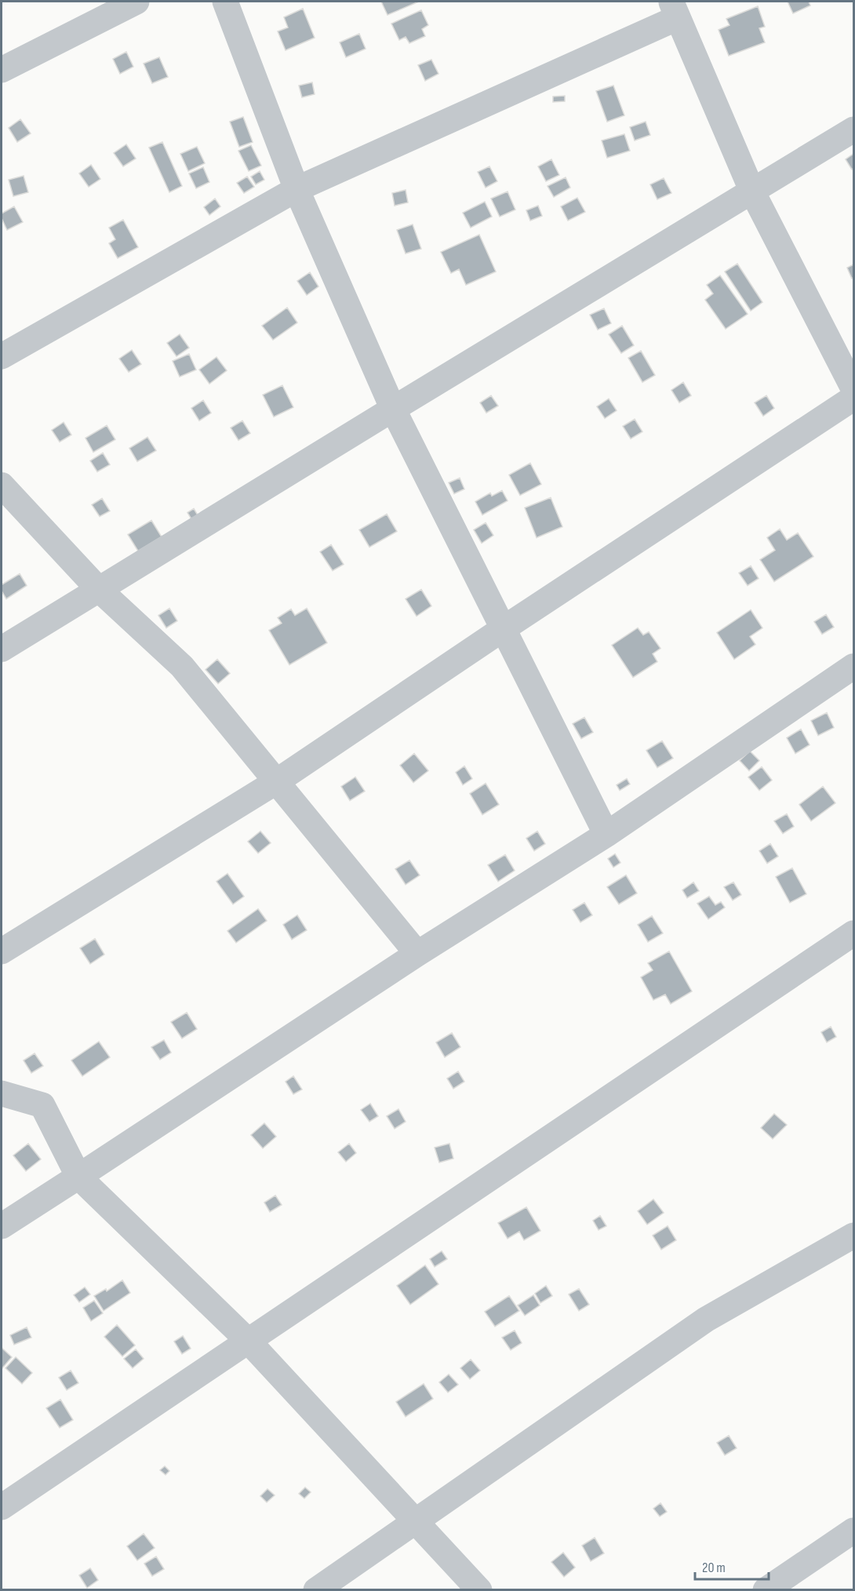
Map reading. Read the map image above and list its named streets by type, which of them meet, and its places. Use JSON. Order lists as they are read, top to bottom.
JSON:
{
  "scale_bar": "20 m"
}
